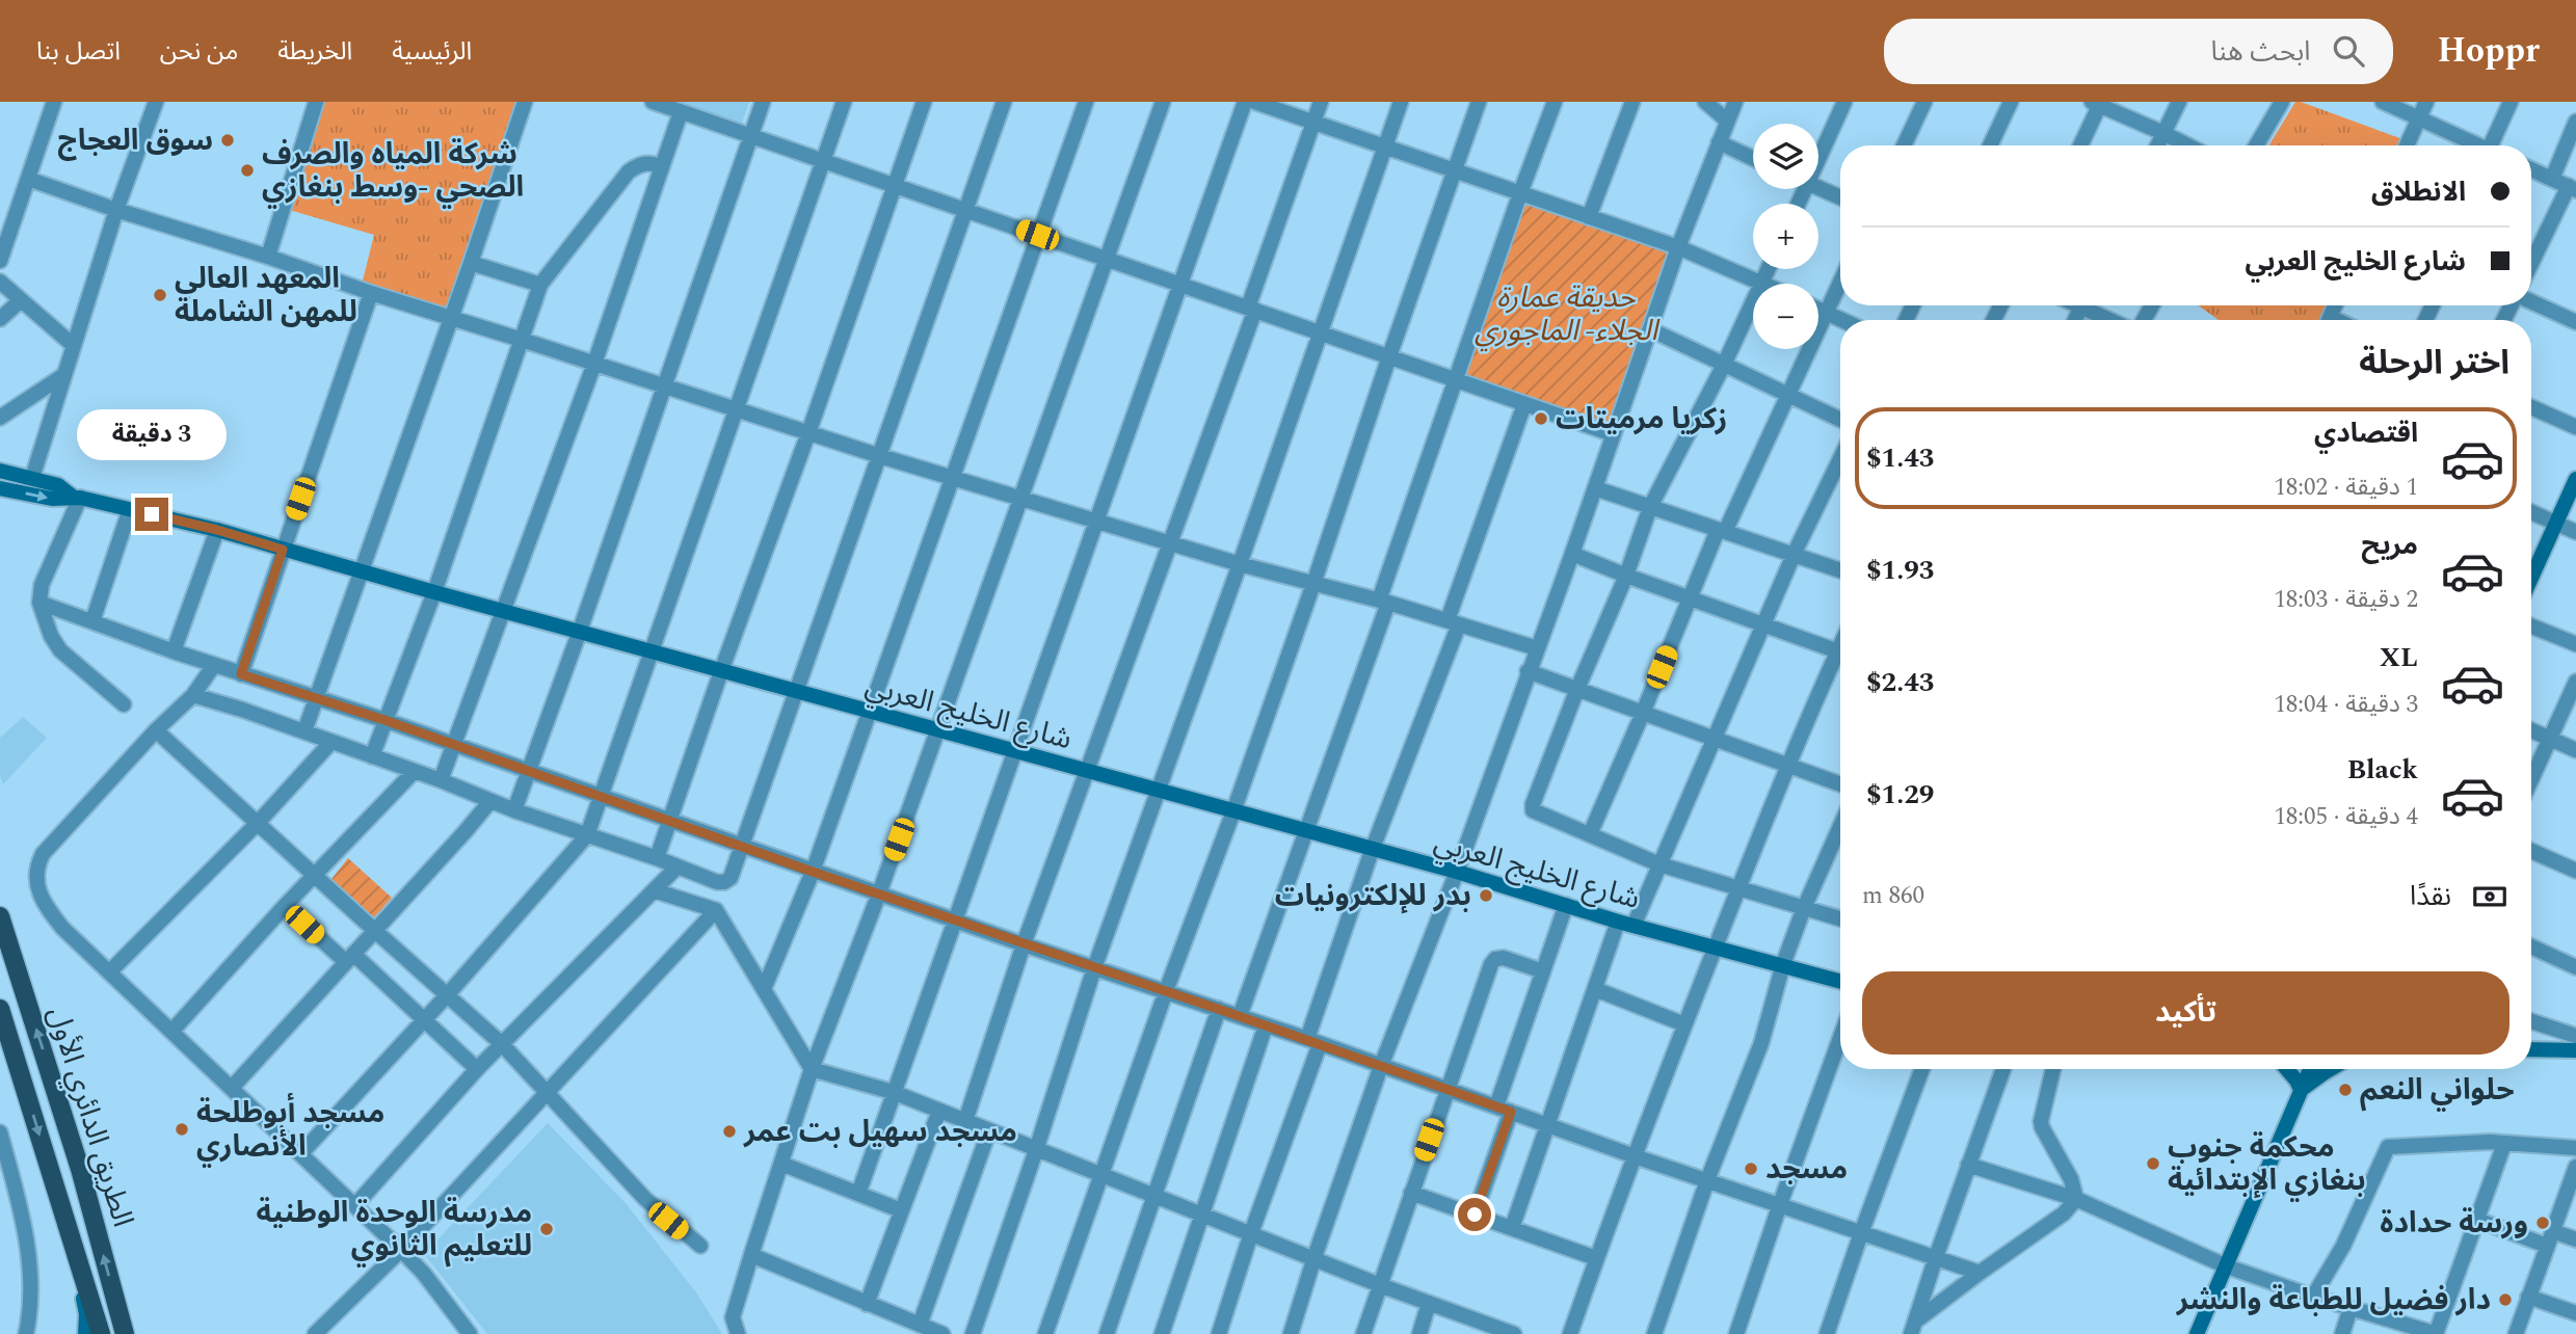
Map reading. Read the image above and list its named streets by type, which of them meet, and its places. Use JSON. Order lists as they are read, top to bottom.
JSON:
{
  "streets": {
    "main road": ["شارع الخليج العربي", "الطريق الدائري الأول"]
  },
  "parks": ["حديقة عمارة الجلاء- الماجوري"],
  "places": [
    "سوق العجاج",
    "شركة المياه والصرف الصحي -وسط بنغازي",
    "المعهد العالي للمهن الشاملة",
    "زكريا مرميتات",
    "بدر للإلكترونيات",
    "حلواني النعم",
    "مسجد أبوطلحة الأنصاري",
    "مسجد سهيل بت عمر",
    "محكمة جنوب بنغازي الإبتدائية",
    "مسجد",
    "ورسة حدادة",
    "مدرسة الوحدة الوطنية للتعليم الثانوي",
    "دار فضيل للطباعة والنشر"
  ],
  "page": {
    "header": "Hoppr",
    "search": "ابحث هنا",
    "nav": [
      "الرئيسية",
      "الخريطة",
      "من نحن",
      "اتصل بنا"
    ],
    "map_buttons": ["+", "−"],
    "banner": ["الانطلاق", "شارع الخليج العربي"],
    "heading": "اختر الرحلة",
    "list": [
      {
        "name": "اقتصادي",
        "note": "1 دقيقة · 18:02",
        "value": "$1.43"
      },
      {
        "name": "مريح",
        "note": "2 دقيقة · 18:03",
        "value": "$1.93"
      },
      {
        "name": "XL",
        "note": "3 دقيقة · 18:04",
        "value": "$2.43"
      },
      {
        "name": "Black",
        "note": "4 دقيقة · 18:05",
        "value": "$1.29"
      }
    ],
    "bubble": "3 دقيقة",
    "pay": ["نقدًا", "860 m"],
    "buttons": "تأكيد"
  }
}
